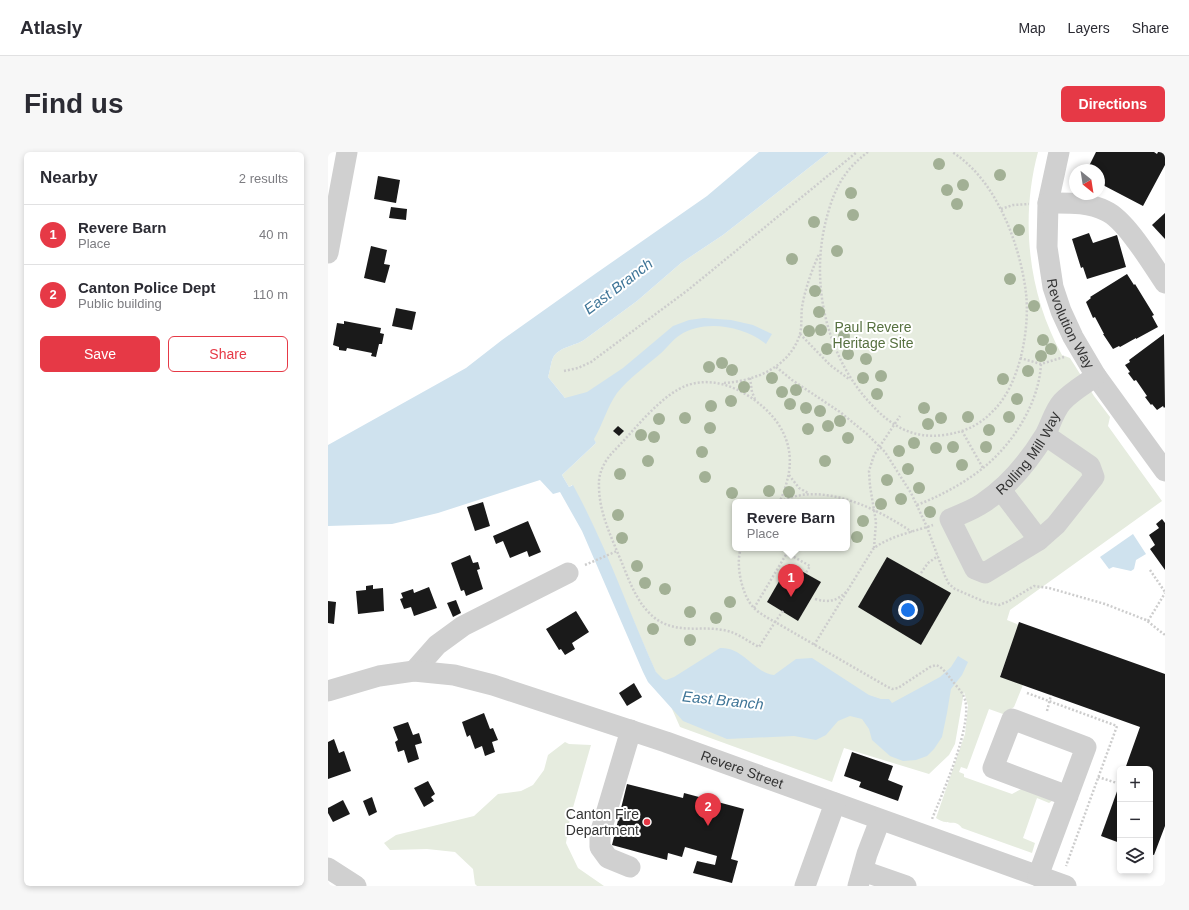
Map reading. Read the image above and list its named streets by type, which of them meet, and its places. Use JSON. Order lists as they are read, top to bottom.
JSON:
{
  "streets": {
    "street": ["Revolution Way", "Rolling Mill Way", "Revere Street"]
  },
  "crossings": [
    ["Revolution Way", "Rolling Mill Way"]
  ],
  "water": ["East Branch"],
  "parks": ["Paul Revere Heritage Site"],
  "places": ["Canton Fire Department"],
  "north": "bottom right",
  "page": {
    "header": "Atlasly",
    "nav": ["Map", "Layers", "Share"],
    "buttons": [
      "Directions",
      ["Save", "Share"]
    ],
    "title": "Find us",
    "heading": ["Nearby", "2 results"],
    "list": [
      {
        "mark": "1",
        "name": "Revere Barn",
        "note": "Place",
        "value": "40 m"
      },
      {
        "mark": "2",
        "name": "Canton Police Dept",
        "note": "Public building",
        "value": "110 m"
      }
    ],
    "popup": ["Revere Barn", "Place"],
    "pins": ["1", "2"],
    "map_buttons": ["+", "−"]
  }
}
